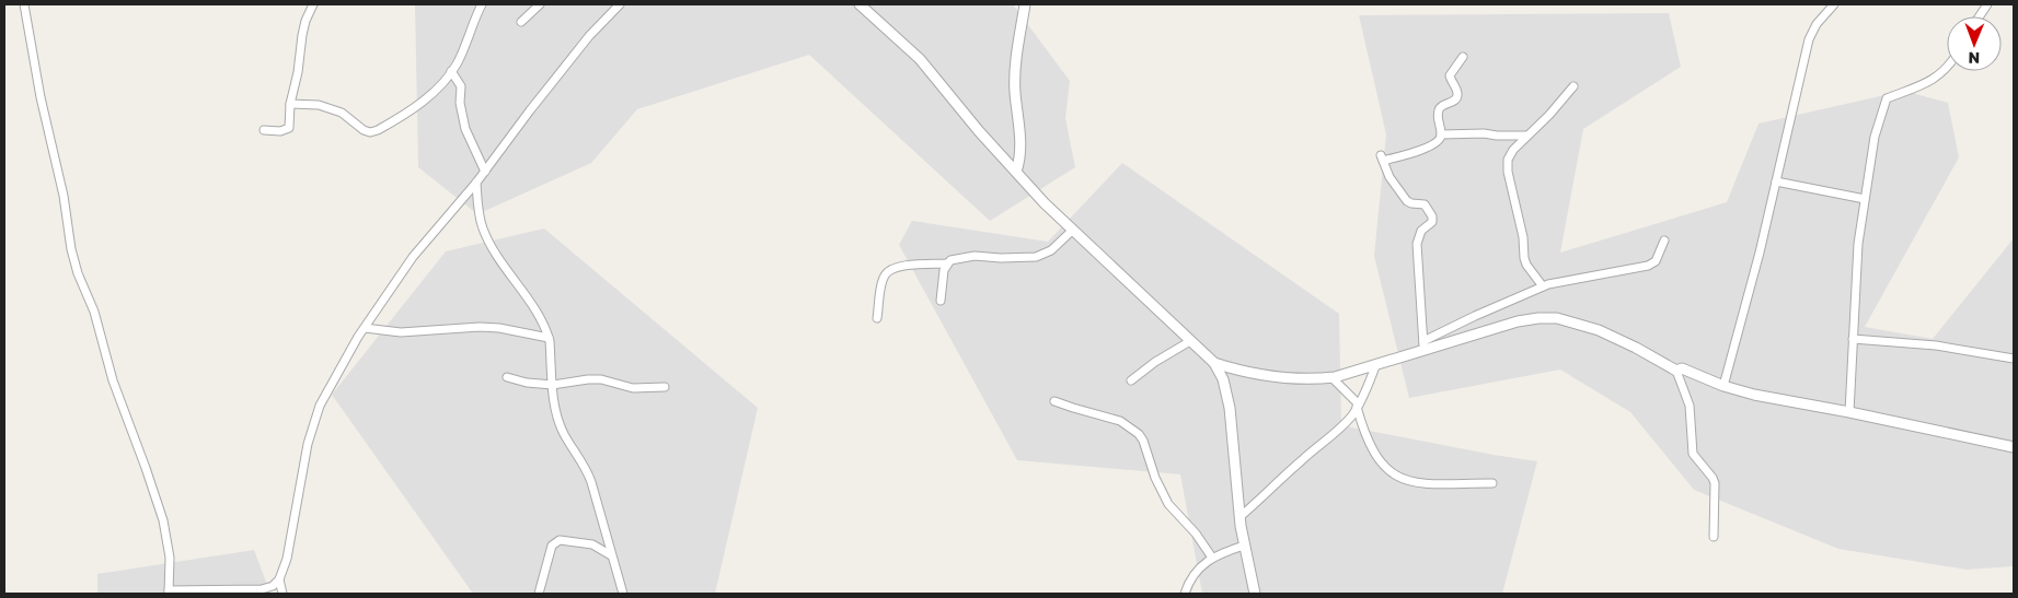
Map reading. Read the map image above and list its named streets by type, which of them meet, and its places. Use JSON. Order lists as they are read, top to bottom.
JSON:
{
  "north": "bottom"
}
